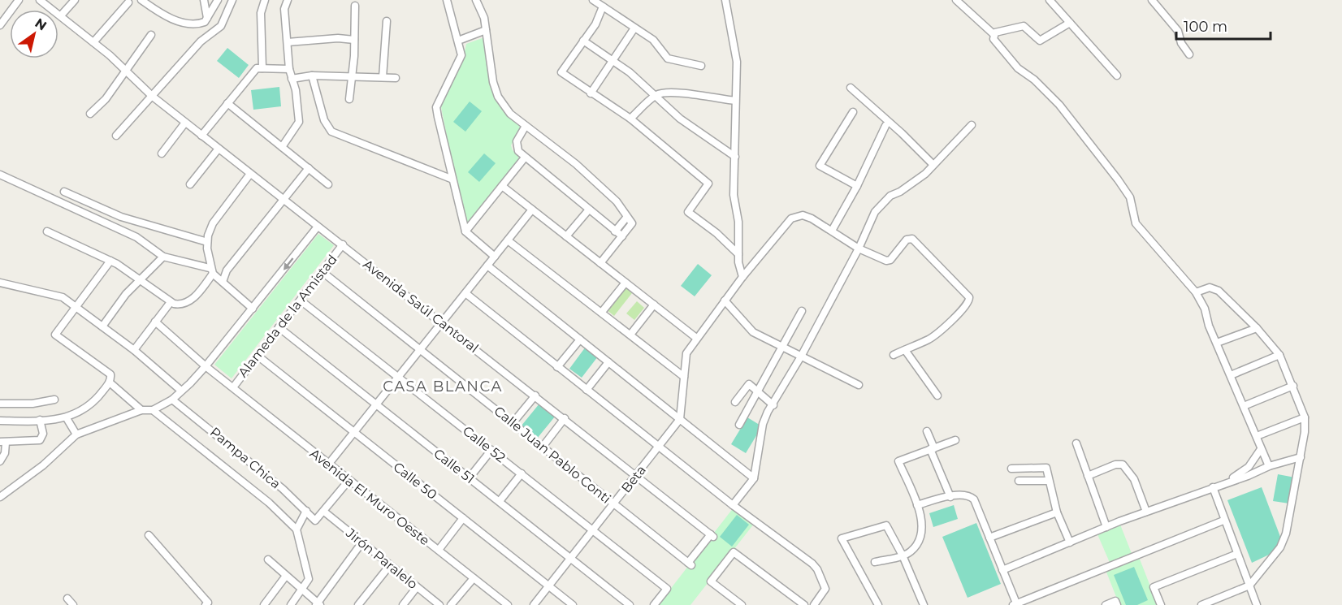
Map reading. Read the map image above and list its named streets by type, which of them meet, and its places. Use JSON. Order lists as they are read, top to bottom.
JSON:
{
  "streets": {
    "street": [
      "Avenida Saúl Cantoral",
      "Alameda de la Amistad",
      "Calle 52",
      "Calle Juan Pablo Conti",
      "Pampa Chica",
      "Calle 51",
      "Beta",
      "Calle 50",
      "Avenida El Muro Oeste",
      "Jirón Paralelo"
    ]
  },
  "crossings": [
    ["Avenida Saúl Cantoral", "Alameda de la Amistad"],
    ["Avenida Saúl Cantoral", "Calle Juan Pablo Conti"],
    ["Avenida Saúl Cantoral", "Beta"],
    ["Alameda de la Amistad", "Calle 52"],
    ["Alameda de la Amistad", "Calle Juan Pablo Conti"],
    ["Alameda de la Amistad", "Calle 51"],
    ["Alameda de la Amistad", "Calle 50"],
    ["Alameda de la Amistad", "Avenida El Muro Oeste"],
    ["Calle 52", "Beta"],
    ["Calle Juan Pablo Conti", "Beta"],
    ["Pampa Chica", "Jirón Paralelo"],
    ["Calle 51", "Beta"],
    ["Beta", "Calle 50"]
  ],
  "districts": ["CASA BLANCA"],
  "scale_bar": "100 m",
  "north": "top right"
}
